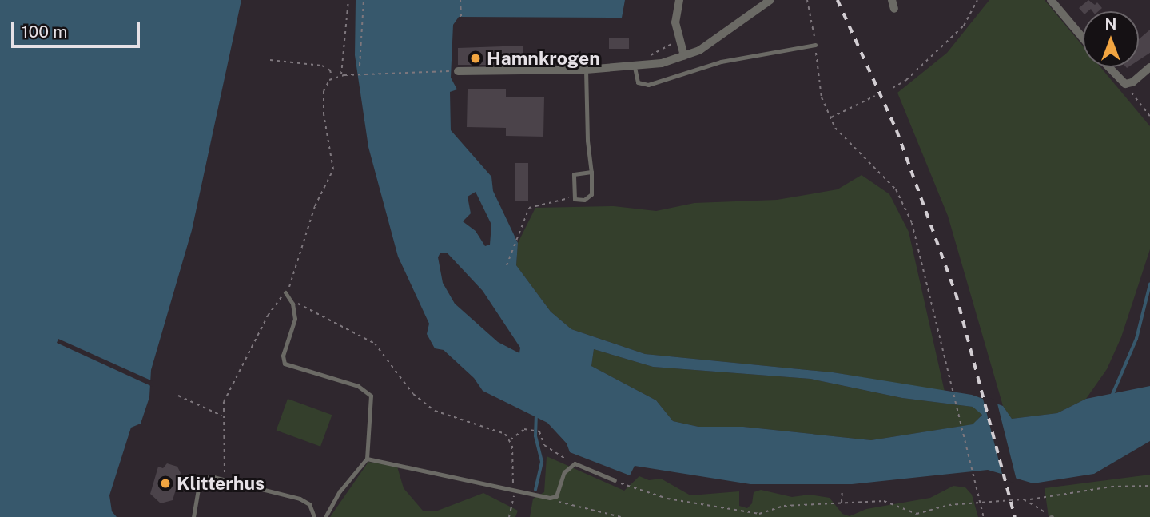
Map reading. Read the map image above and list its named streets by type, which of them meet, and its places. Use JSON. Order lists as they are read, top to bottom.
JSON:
{
  "places": ["Hamnkrogen", "Klitterhus"],
  "scale_bar": "100 m",
  "north": "top"
}
